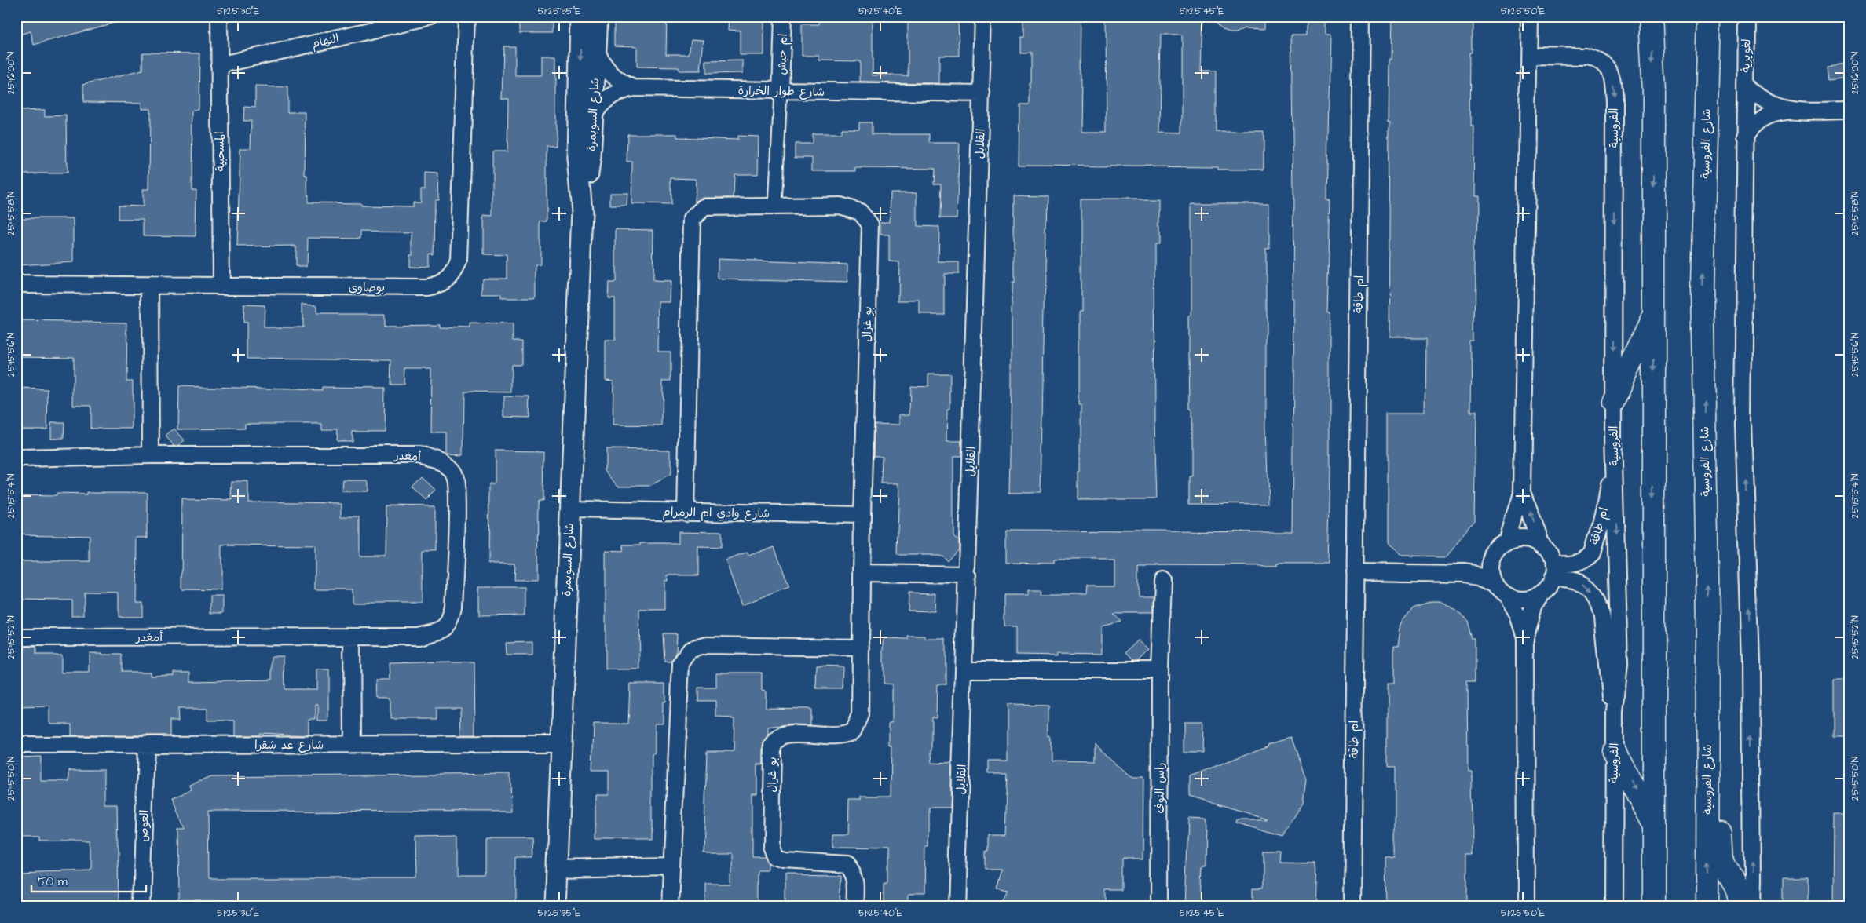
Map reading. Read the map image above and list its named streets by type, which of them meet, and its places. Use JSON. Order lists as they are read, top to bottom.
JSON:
{
  "streets": {
    "highway": ["شارع الفروسية"],
    "street": [
      "النهام",
      "ام حيش",
      "لغويرية",
      "شارع طوار الخرارة",
      "شارع السويمرة",
      "الفروسية",
      "القلايل",
      "المسحبية",
      "بوصاوى",
      "ام طاقة",
      "بو غزال",
      "أمغدر",
      "شارع وادي ام الرمرام",
      "شارع عد شقرا",
      "راس النوف",
      "الغوص"
    ]
  },
  "crossings": [
    ["النهام", "المسحبية"],
    ["ام حيش", "شارع طوار الخرارة"],
    ["شارع طوار الخرارة", "شارع السويمرة"],
    ["شارع طوار الخرارة", "القلايل"],
    ["شارع السويمرة", "شارع وادي ام الرمرام"],
    ["شارع السويمرة", "شارع عد شقرا"],
    ["الفروسية", "ام طاقة"],
    ["المسحبية", "بوصاوى"],
    ["بو غزال", "شارع وادي ام الرمرام"],
    ["شارع عد شقرا", "الغوص"]
  ],
  "scale_bar": "50 m",
  "coordinates": [
    "51°25'30\"E",
    "51°25'35\"E",
    "51°25'40\"E",
    "51°25'45\"E",
    "51°25'50\"E",
    "25°16'00\"N",
    "25°15'58\"N",
    "25°15'56\"N",
    "25°15'54\"N",
    "25°15'52\"N",
    "25°15'50\"N"
  ]
}
